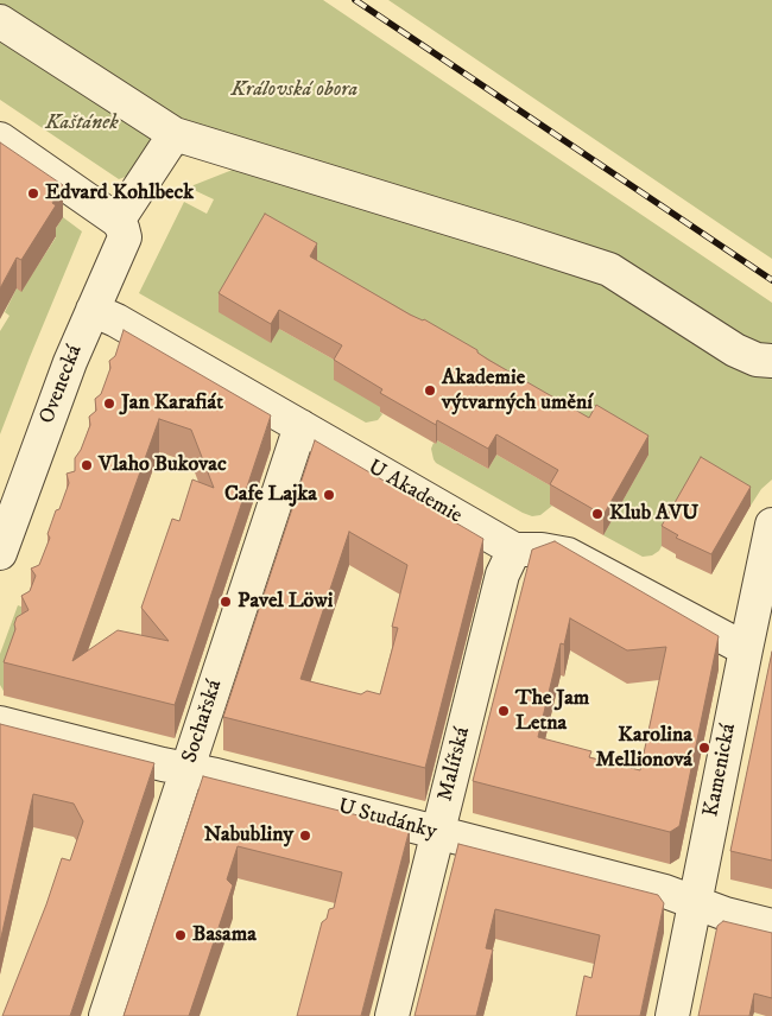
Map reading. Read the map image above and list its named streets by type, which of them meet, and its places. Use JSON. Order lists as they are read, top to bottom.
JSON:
{
  "streets": {
    "street": [
      "Ovenecká",
      "U Akademie",
      "Sochařská",
      "Malířská",
      "Kamenická",
      "U Studánky"
    ]
  },
  "crossings": [
    ["Ovenecká", "U Akademie"],
    ["U Akademie", "Sochařská"],
    ["U Akademie", "Malířská"],
    ["Sochařská", "U Studánky"],
    ["Malířská", "U Studánky"],
    ["Kamenická", "U Studánky"]
  ],
  "parks": ["Královská obora", "Kaštánek"],
  "places": [
    "Edvard Kohlbeck",
    "Akademie výtvarných umění",
    "Jan Karafiát",
    "Vlaho Bukovac",
    "Cafe Lajka",
    "Klub AVU",
    "Pavel Löwi",
    "The Jam Letna",
    "Karolina Mellionová",
    "Nabubliny",
    "Basama"
  ]
}
